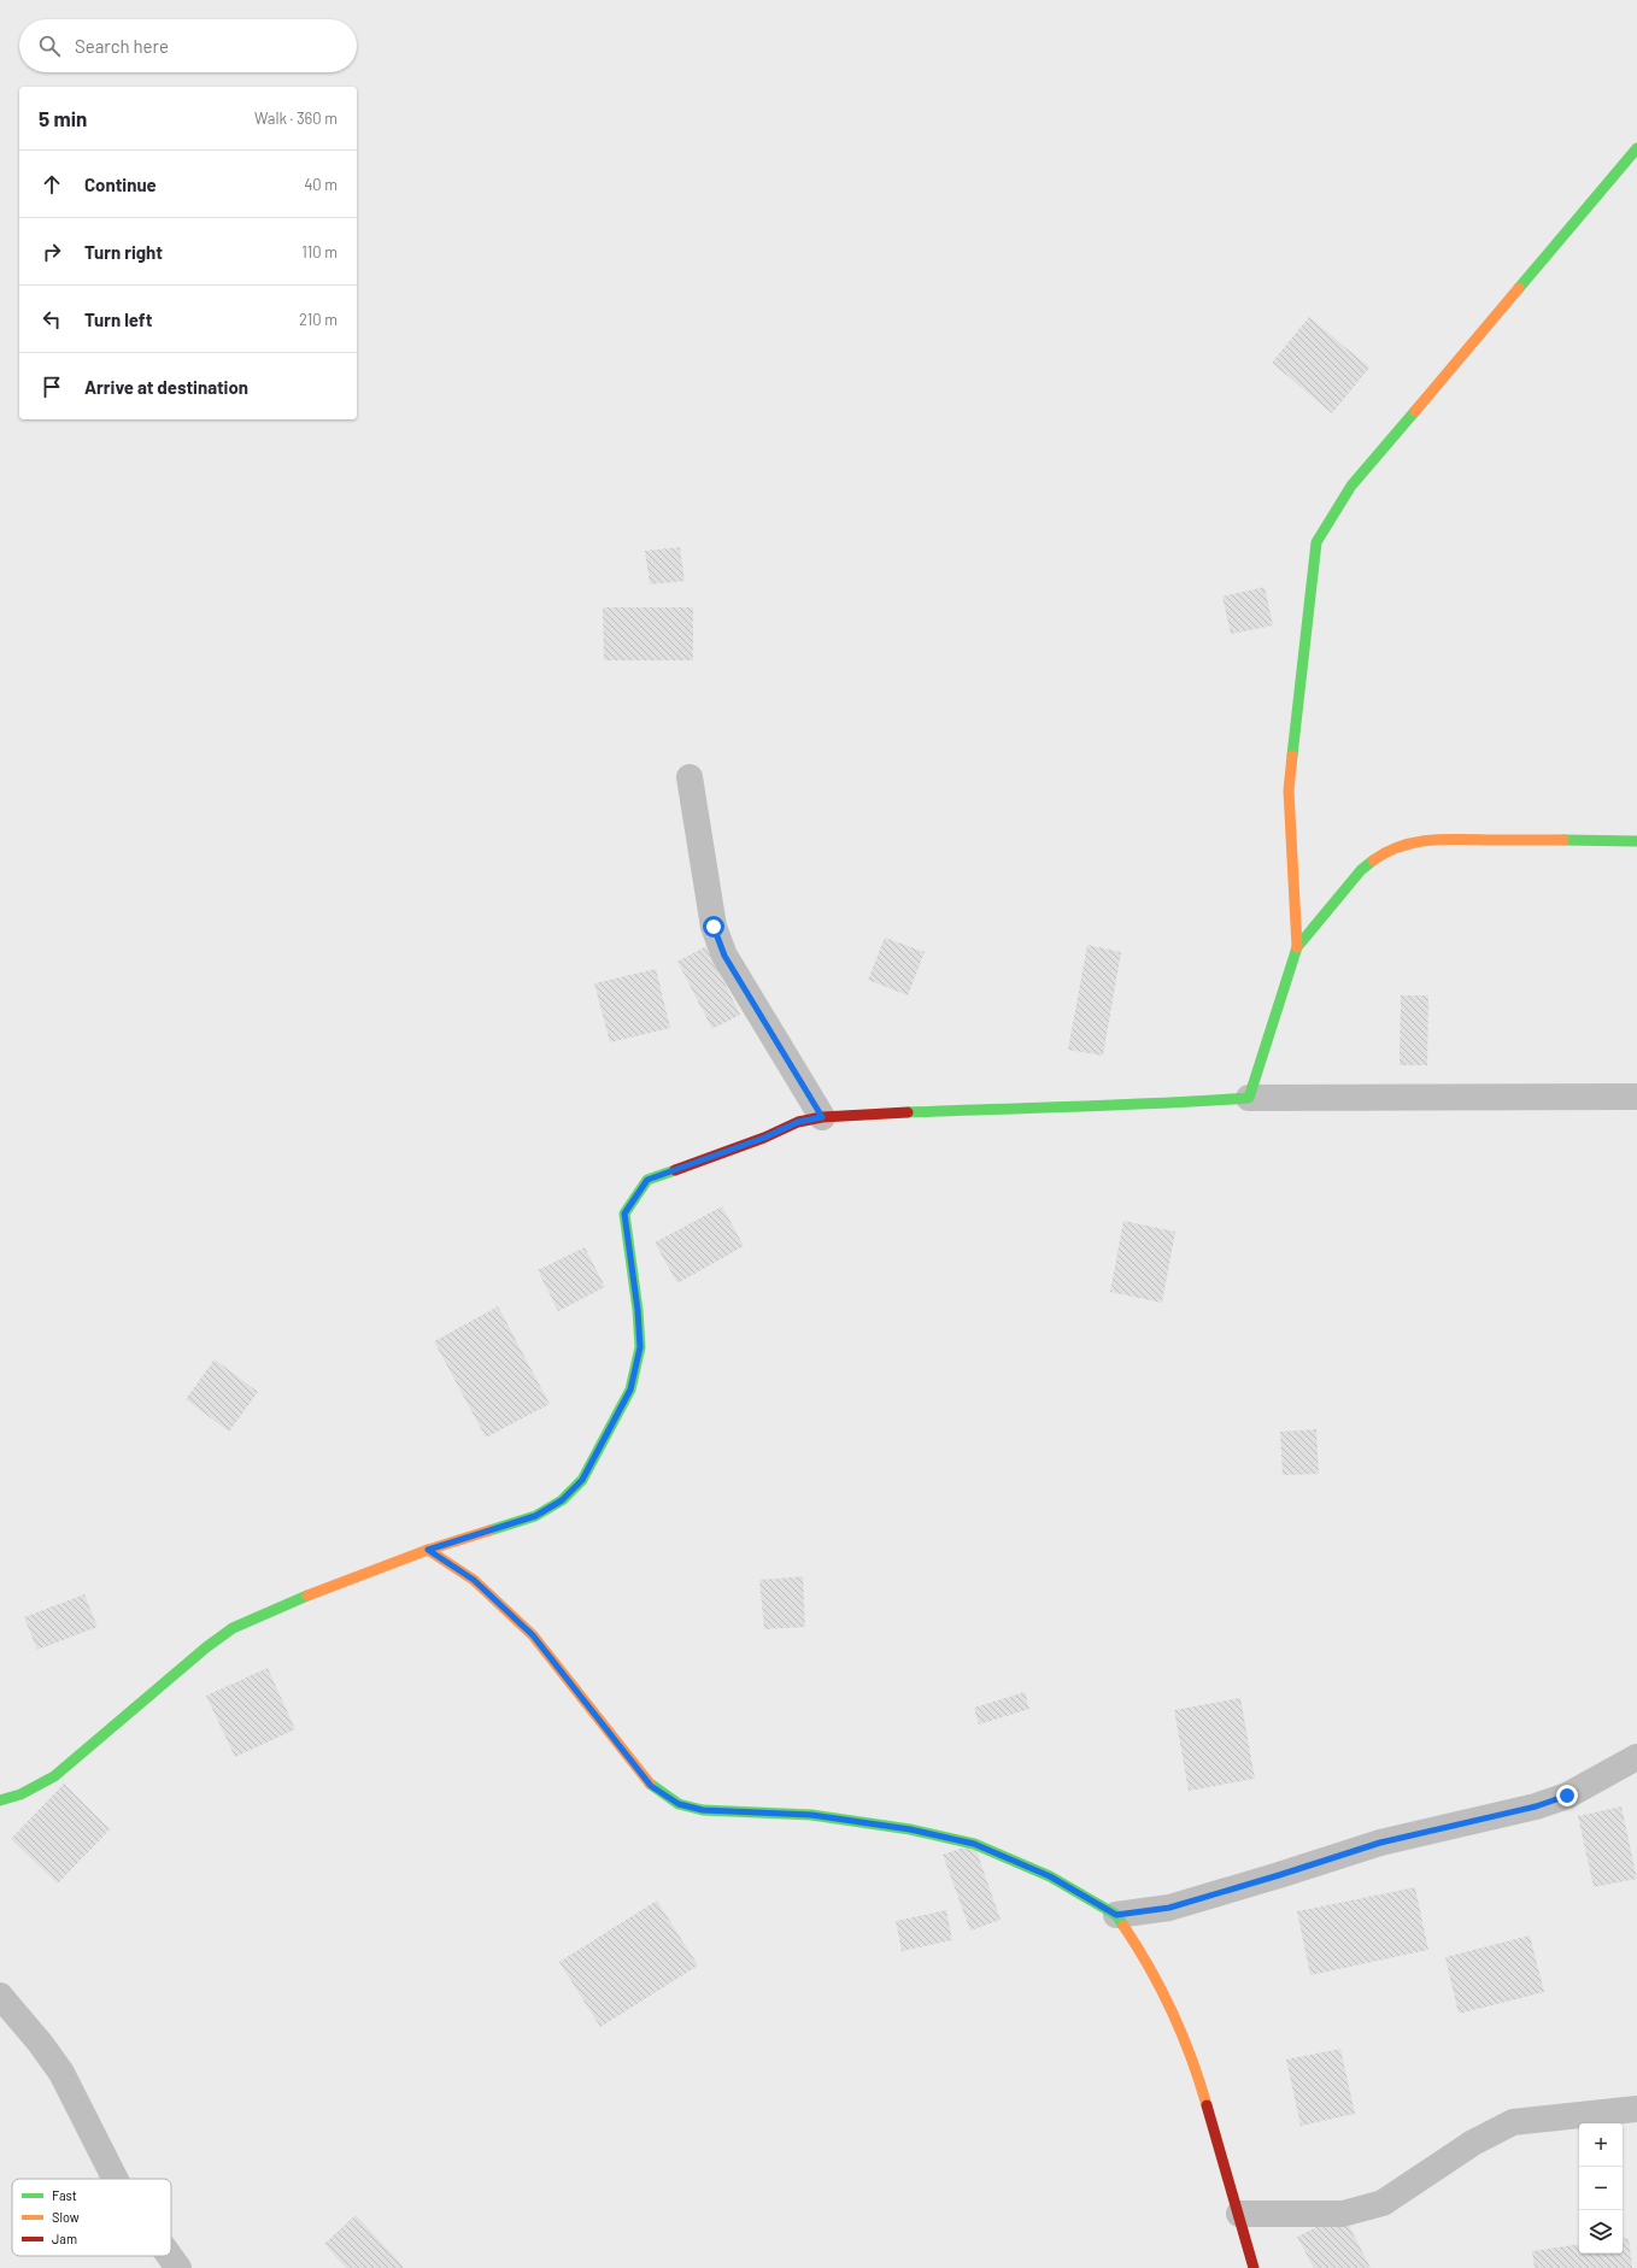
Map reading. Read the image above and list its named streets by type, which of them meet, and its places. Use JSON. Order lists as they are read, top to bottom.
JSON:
{
  "legend": ["Fast", "Slow", "Jam"],
  "page": {
    "search": "Search here",
    "heading": ["5 min", "Walk · 360 m"],
    "list": [
      ["Continue", "40 m"],
      ["Turn right", "110 m"],
      ["Turn left", "210 m"],
      "Arrive at destination"
    ],
    "map_buttons": ["+", "−"]
  }
}
